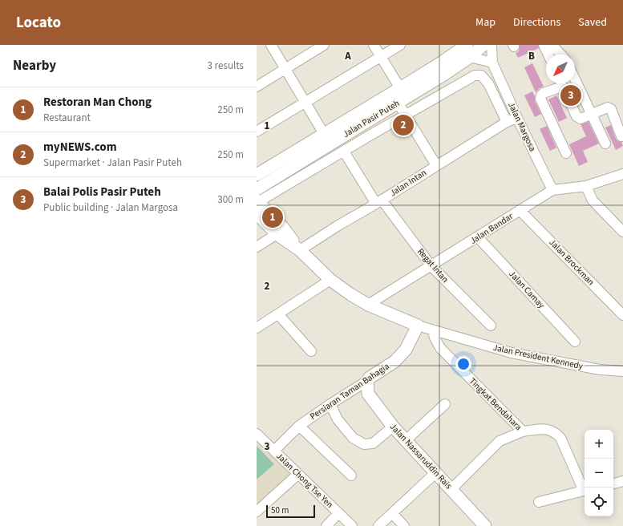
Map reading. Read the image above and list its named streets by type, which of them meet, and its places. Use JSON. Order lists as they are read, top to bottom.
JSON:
{
  "streets": {
    "main road": ["Jalan Pasir Puteh", "Persiaran Taman Bahagia", "Jalan Nassaruddin Rais"],
    "street": [
      "Jalan Margosa",
      "Jalan Intan",
      "Jalan Bandar",
      "Jalan Brockman",
      "Regat Intan",
      "Jalan Camay",
      "Jalan President Kennedy",
      "Tingkat Bendahara",
      "Jalan Chong Tse Yen"
    ]
  },
  "crossings": [
    ["Jalan Margosa", "Jalan Intan"],
    ["Jalan Margosa", "Jalan Bandar"],
    ["Jalan Intan", "Regat Intan"],
    ["Jalan Bandar", "Jalan Brockman"],
    ["Jalan Bandar", "Regat Intan"],
    ["Jalan Bandar", "Jalan Camay"],
    ["Jalan President Kennedy", "Persiaran Taman Bahagia"],
    ["Jalan President Kennedy", "Tingkat Bendahara"],
    ["Persiaran Taman Bahagia", "Jalan Nassaruddin Rais"],
    ["Persiaran Taman Bahagia", "Jalan Chong Tse Yen"]
  ],
  "scale_bar": "50 m",
  "north": "bottom left",
  "page": {
    "header": "Locato",
    "nav": ["Map", "Directions", "Saved"],
    "heading": ["Nearby", "3 results"],
    "pins": ["3", "2", "1"],
    "list": [
      {
        "mark": "1",
        "name": "Restoran Man Chong",
        "note": "Restaurant",
        "value": "250 m"
      },
      {
        "mark": "2",
        "name": "myNEWS.com",
        "note": "Supermarket · Jalan Pasir Puteh",
        "value": "250 m"
      },
      {
        "mark": "3",
        "name": "Balai Polis Pasir Puteh",
        "note": "Public building · Jalan Margosa",
        "value": "300 m"
      }
    ],
    "map_buttons": ["+", "−"],
    "scale": "50 m"
  },
  "grid": {
    "columns": ["A", "B"],
    "rows": ["1", "2", "3"]
  }
}
